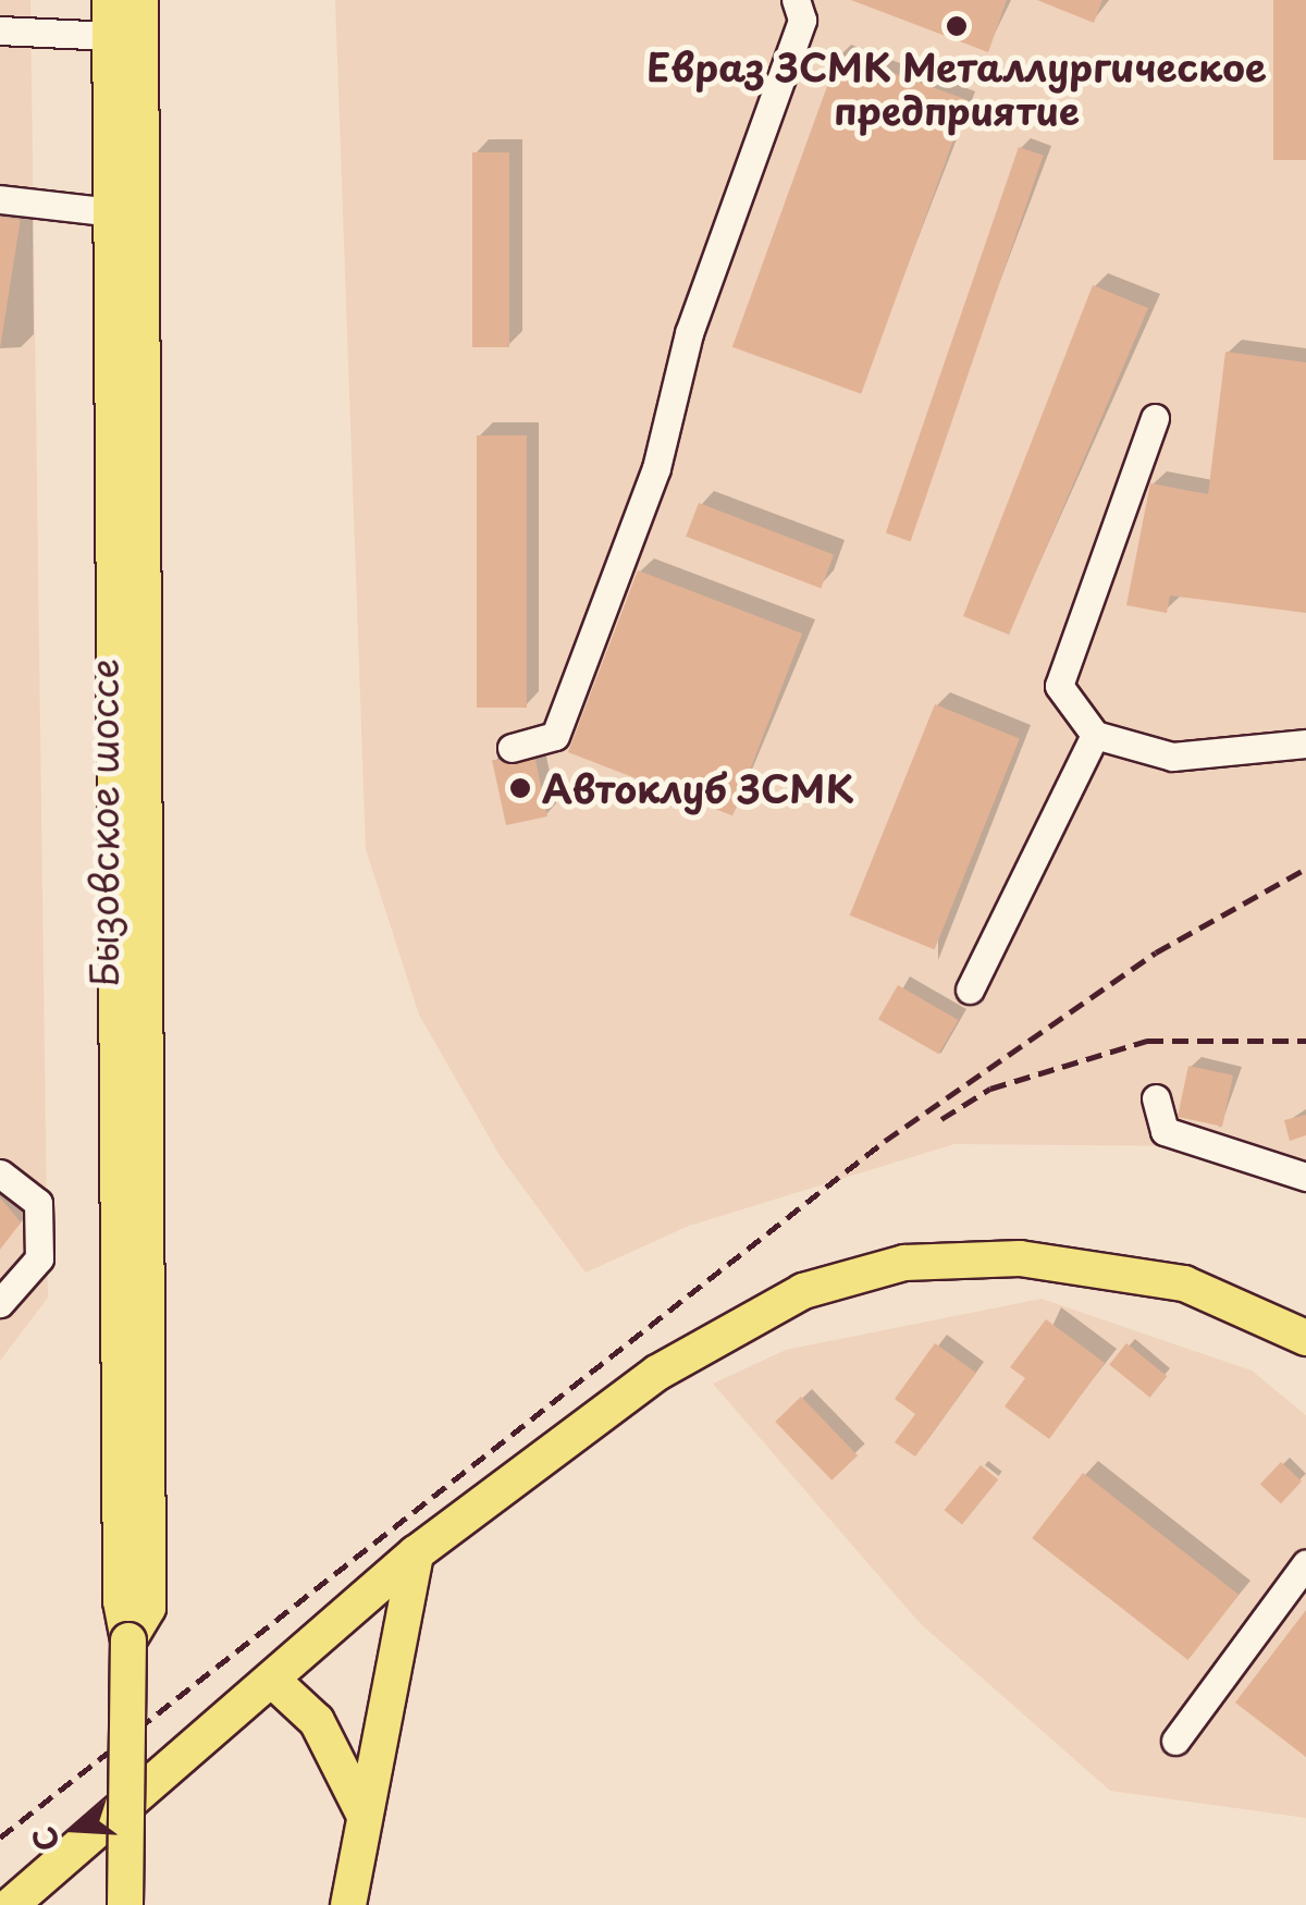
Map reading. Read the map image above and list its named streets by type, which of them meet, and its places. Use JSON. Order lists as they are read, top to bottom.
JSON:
{
  "streets": {
    "main road": ["Бызовское шоссе"]
  },
  "places": ["Евраз ЗСМК Металлургическое предприятие", "Автоклуб ЗСМК"],
  "north": "left"
}
